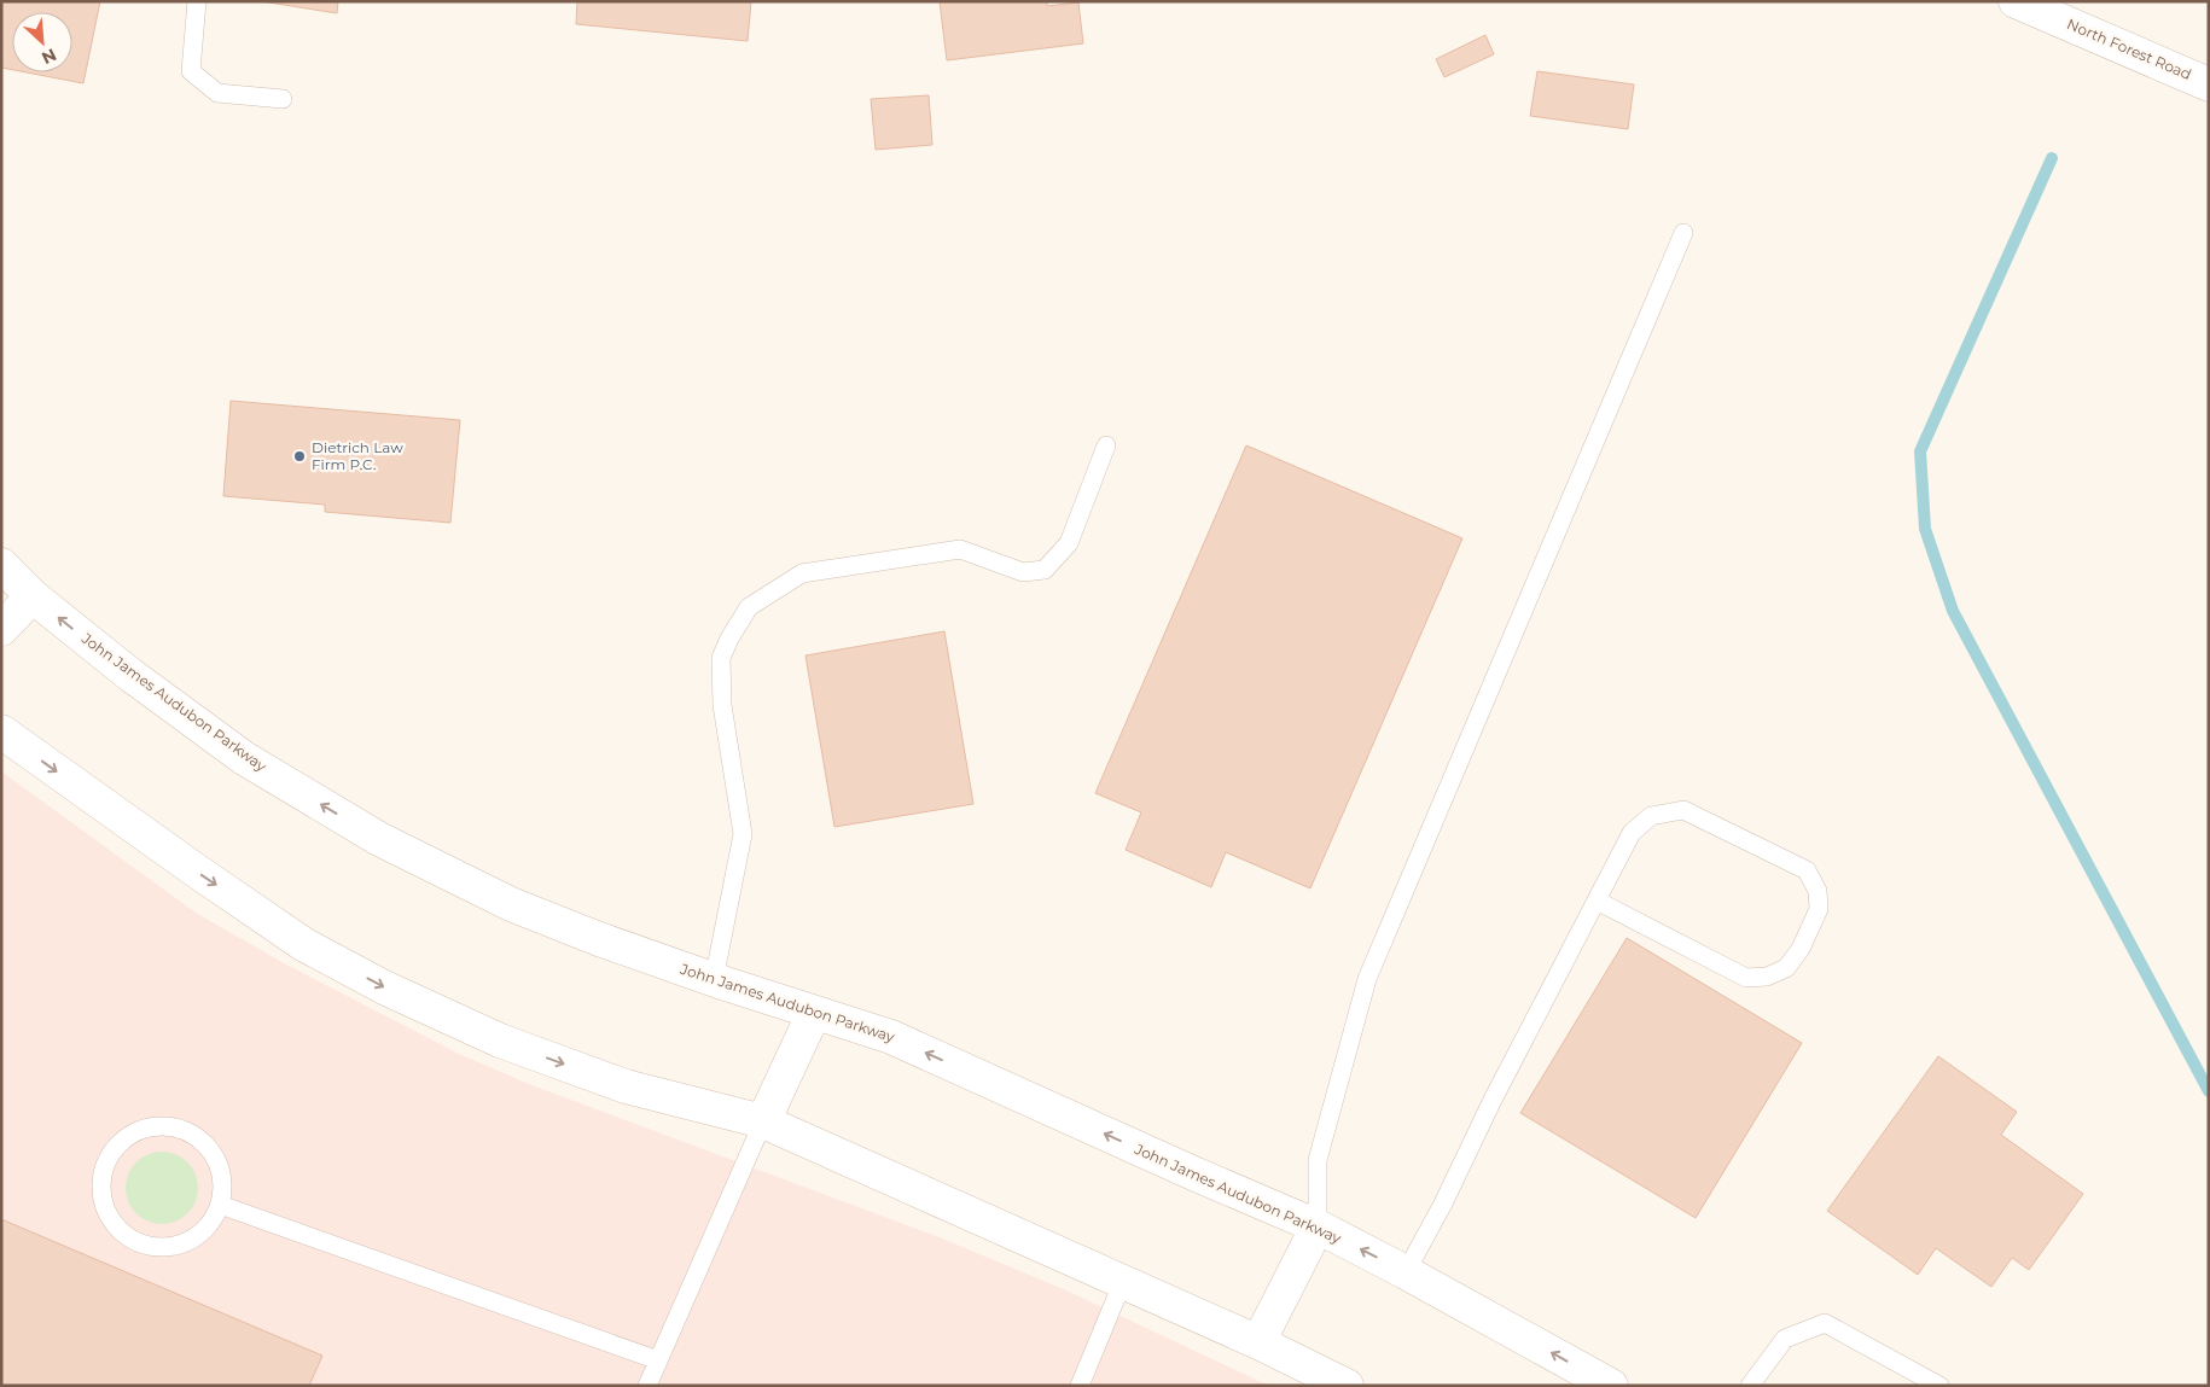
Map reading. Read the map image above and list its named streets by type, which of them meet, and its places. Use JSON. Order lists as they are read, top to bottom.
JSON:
{
  "streets": {
    "main road": ["North Forest Road", "John James Audubon Parkway"]
  },
  "places": ["Dietrich Law Firm P.C."],
  "north": "bottom right"
}
